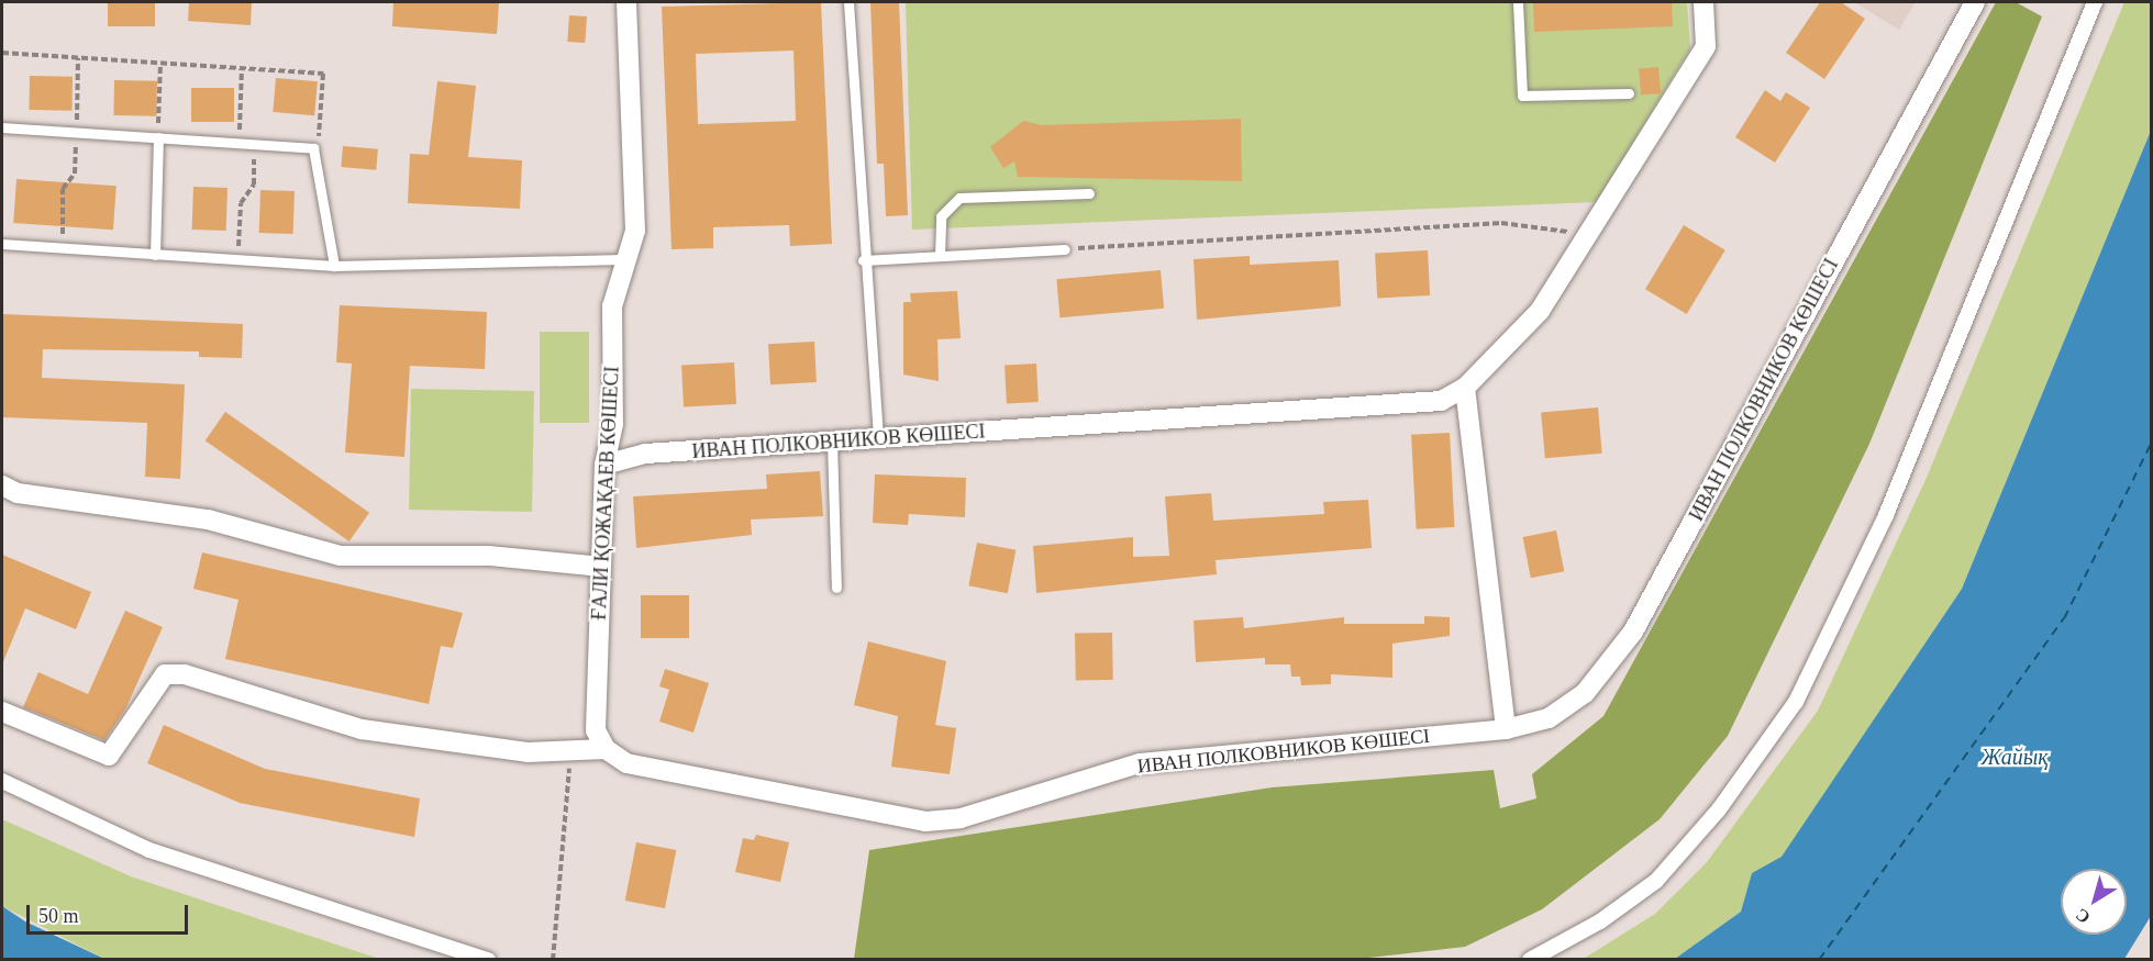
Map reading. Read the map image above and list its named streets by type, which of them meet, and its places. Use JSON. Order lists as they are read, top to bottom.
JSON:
{
  "streets": {
    "street": ["ИВАН ПОЛКОВНИКОВ КӨШЕСІ", "ҒАЛИ ҚОЖАҚАЕВ КӨШЕСІ"]
  },
  "crossings": [
    ["ИВАН ПОЛКОВНИКОВ КӨШЕСІ", "ҒАЛИ ҚОЖАҚАЕВ КӨШЕСІ"]
  ],
  "water": ["Жайық"],
  "scale_bar": "50 m",
  "north": "bottom left"
}
